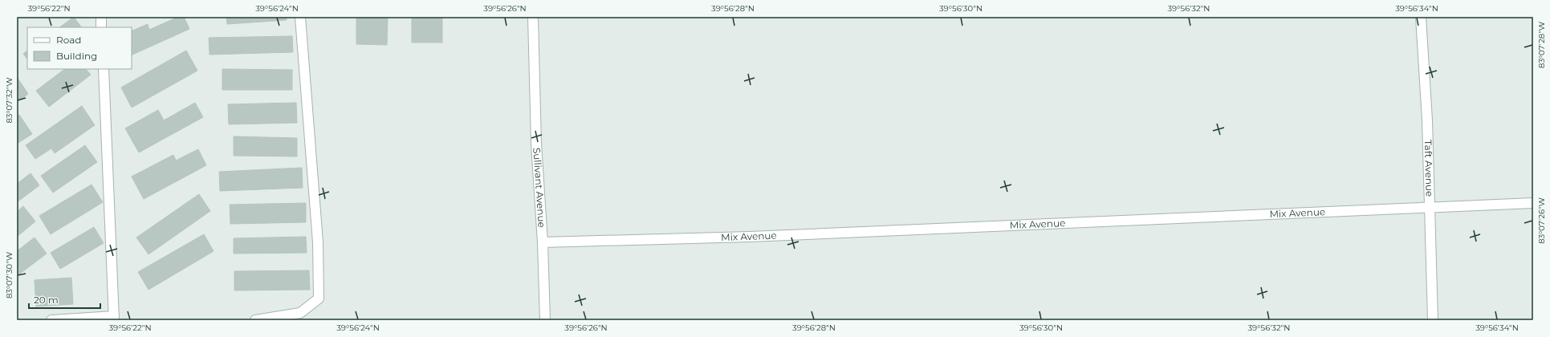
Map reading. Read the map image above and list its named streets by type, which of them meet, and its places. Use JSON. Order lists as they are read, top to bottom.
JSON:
{
  "streets": {
    "street": ["Taft Avenue", "Sullivant Avenue", "Mix Avenue"]
  },
  "crossings": [
    ["Taft Avenue", "Mix Avenue"],
    ["Sullivant Avenue", "Mix Avenue"]
  ],
  "legend": ["Road", "Building"],
  "scale_bar": "20 m",
  "coordinates": [
    "39°56'22\"N",
    "39°56'24\"N",
    "39°56'26\"N",
    "39°56'28\"N",
    "39°56'30\"N",
    "39°56'32\"N",
    "39°56'34\"N",
    "83°07'28\"W",
    "83°07'32\"W",
    "83°07'26\"W",
    "83°07'30\"W"
  ]
}
